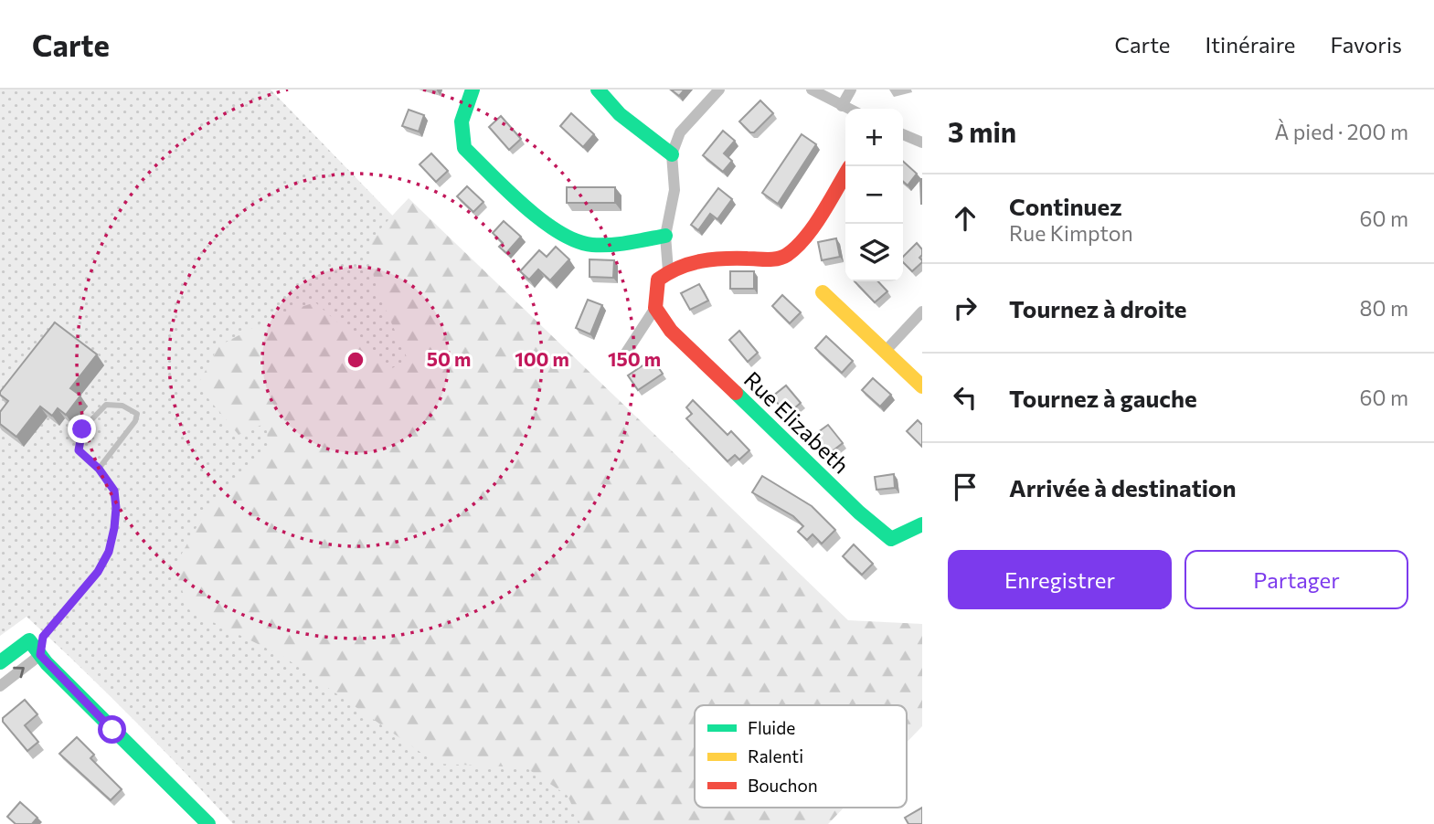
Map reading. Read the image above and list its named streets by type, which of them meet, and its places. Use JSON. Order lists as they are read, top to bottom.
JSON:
{
  "streets": {
    "street": ["Rue Elizabeth"]
  },
  "legend": ["Fluide", "Ralenti", "Bouchon"],
  "page": {
    "header": "Carte",
    "nav": ["Carte", "Itinéraire", "Favoris"],
    "heading": ["3 min", "À pied · 200 m"],
    "map_buttons": ["+", "−"],
    "list": [
      ["Continuez", "Rue Kimpton", "60 m"],
      ["Tournez à droite", "80 m"],
      ["Tournez à gauche", "60 m"],
      "Arrivée à destination"
    ],
    "buttons": ["Enregistrer", "Partager"]
  },
  "rings": ["50 m", "100 m", "150 m"]
}
